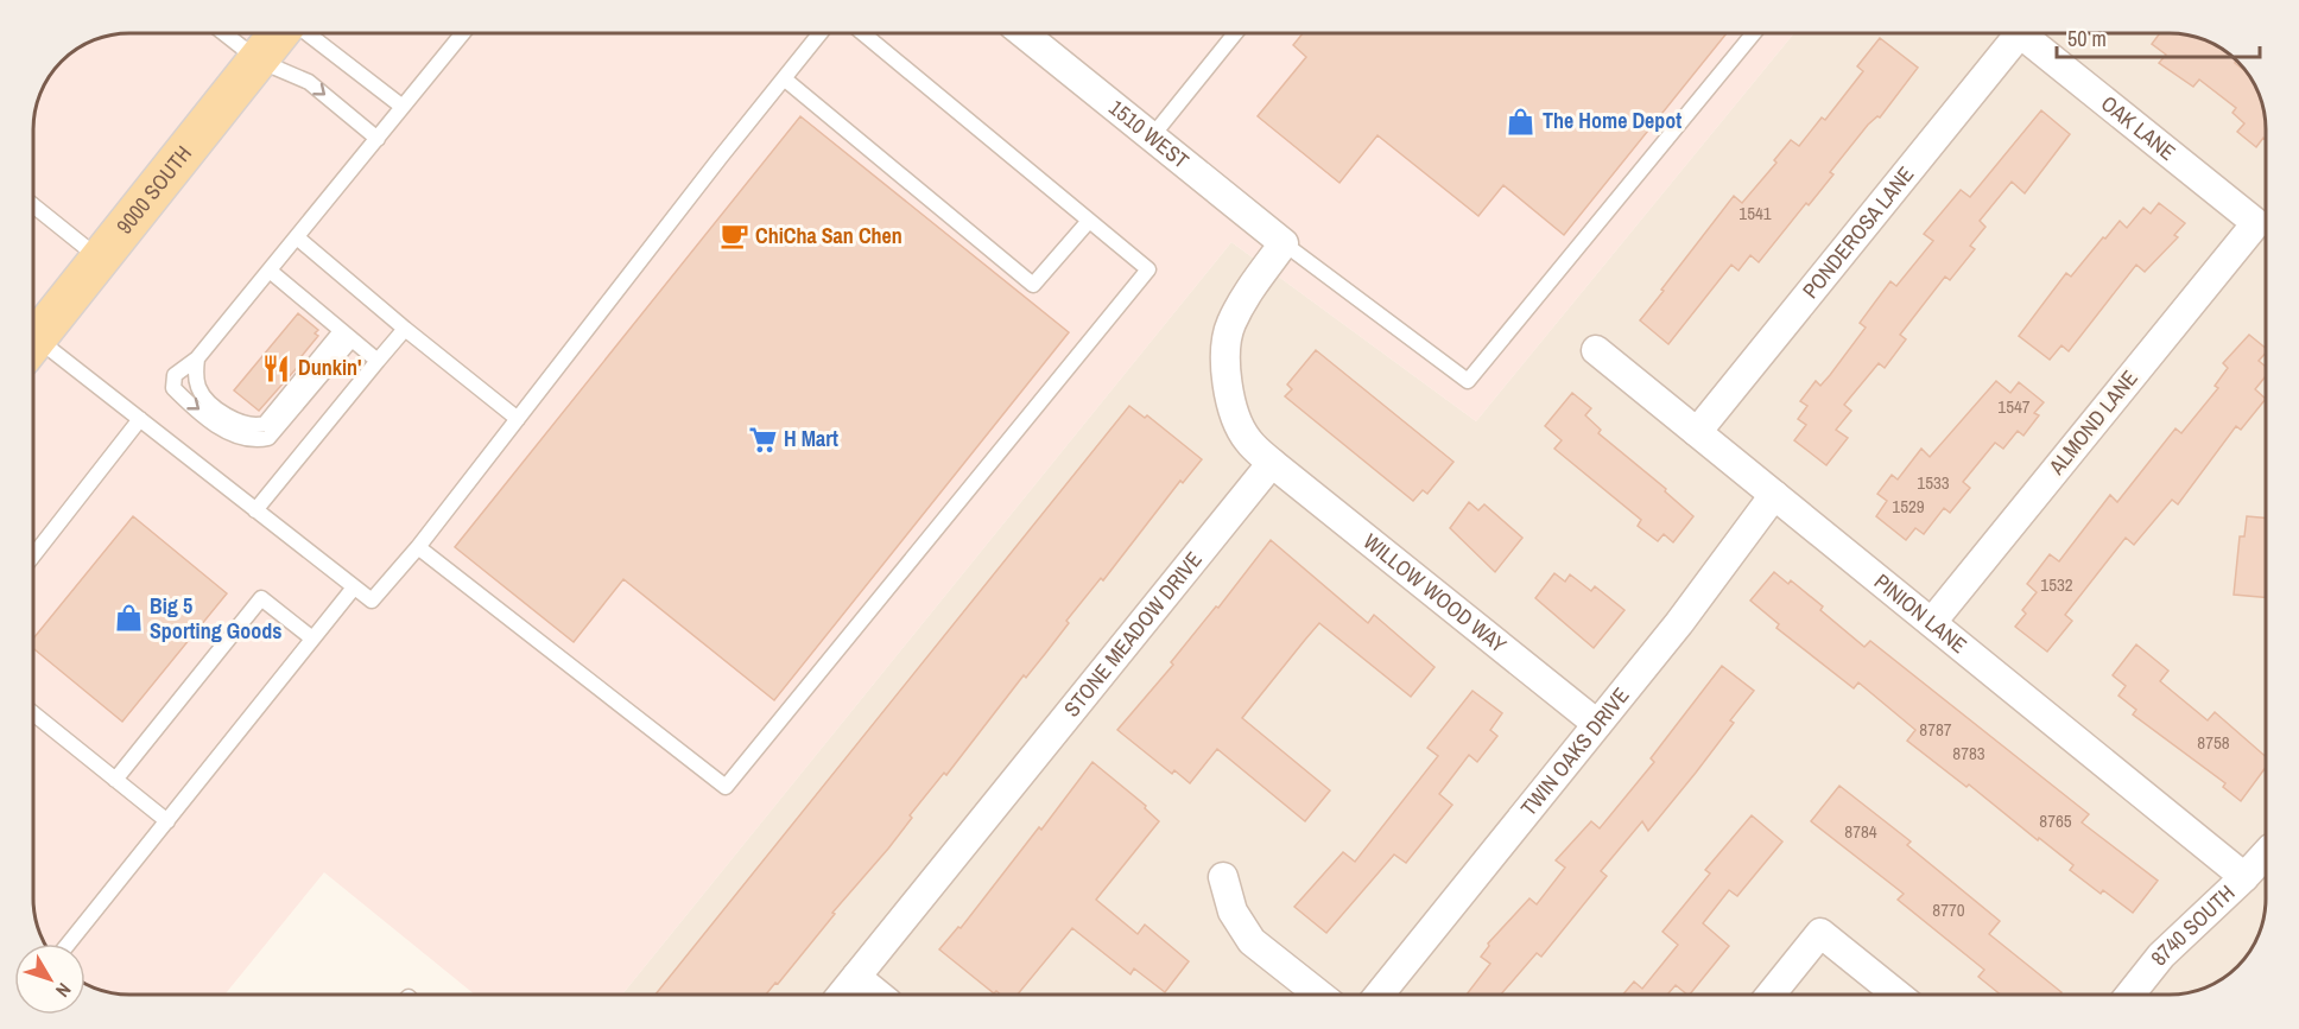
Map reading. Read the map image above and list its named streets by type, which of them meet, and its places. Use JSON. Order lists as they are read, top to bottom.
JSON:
{
  "streets": {
    "main road": ["9000 SOUTH"],
    "street": [
      "OAK LANE",
      "1510 WEST",
      "PONDEROSA LANE",
      "ALMOND LANE",
      "WILLOW WOOD WAY",
      "PINION LANE",
      "STONE MEADOW DRIVE",
      "TWIN OAKS DRIVE",
      "8740 SOUTH"
    ]
  },
  "crossings": [
    ["OAK LANE", "PONDEROSA LANE"],
    ["OAK LANE", "ALMOND LANE"],
    ["PONDEROSA LANE", "PINION LANE"],
    ["ALMOND LANE", "PINION LANE"],
    ["WILLOW WOOD WAY", "STONE MEADOW DRIVE"],
    ["WILLOW WOOD WAY", "TWIN OAKS DRIVE"],
    ["PINION LANE", "TWIN OAKS DRIVE"],
    ["PINION LANE", "8740 SOUTH"]
  ],
  "places": {
    "shop": ["The Home Depot", "Big 5 Sporting Goods"],
    "cafe": ["ChiCha San Chen"],
    "restaurant": ["Dunkin'"],
    "supermarket": ["H Mart"]
  },
  "house_numbers": [
    "1541",
    "1547",
    "1533",
    "1529",
    "1532",
    "8787",
    "8758",
    "8783",
    "8765",
    "8784",
    "8770"
  ],
  "scale_bar": "50 m",
  "north": "bottom right"
}
